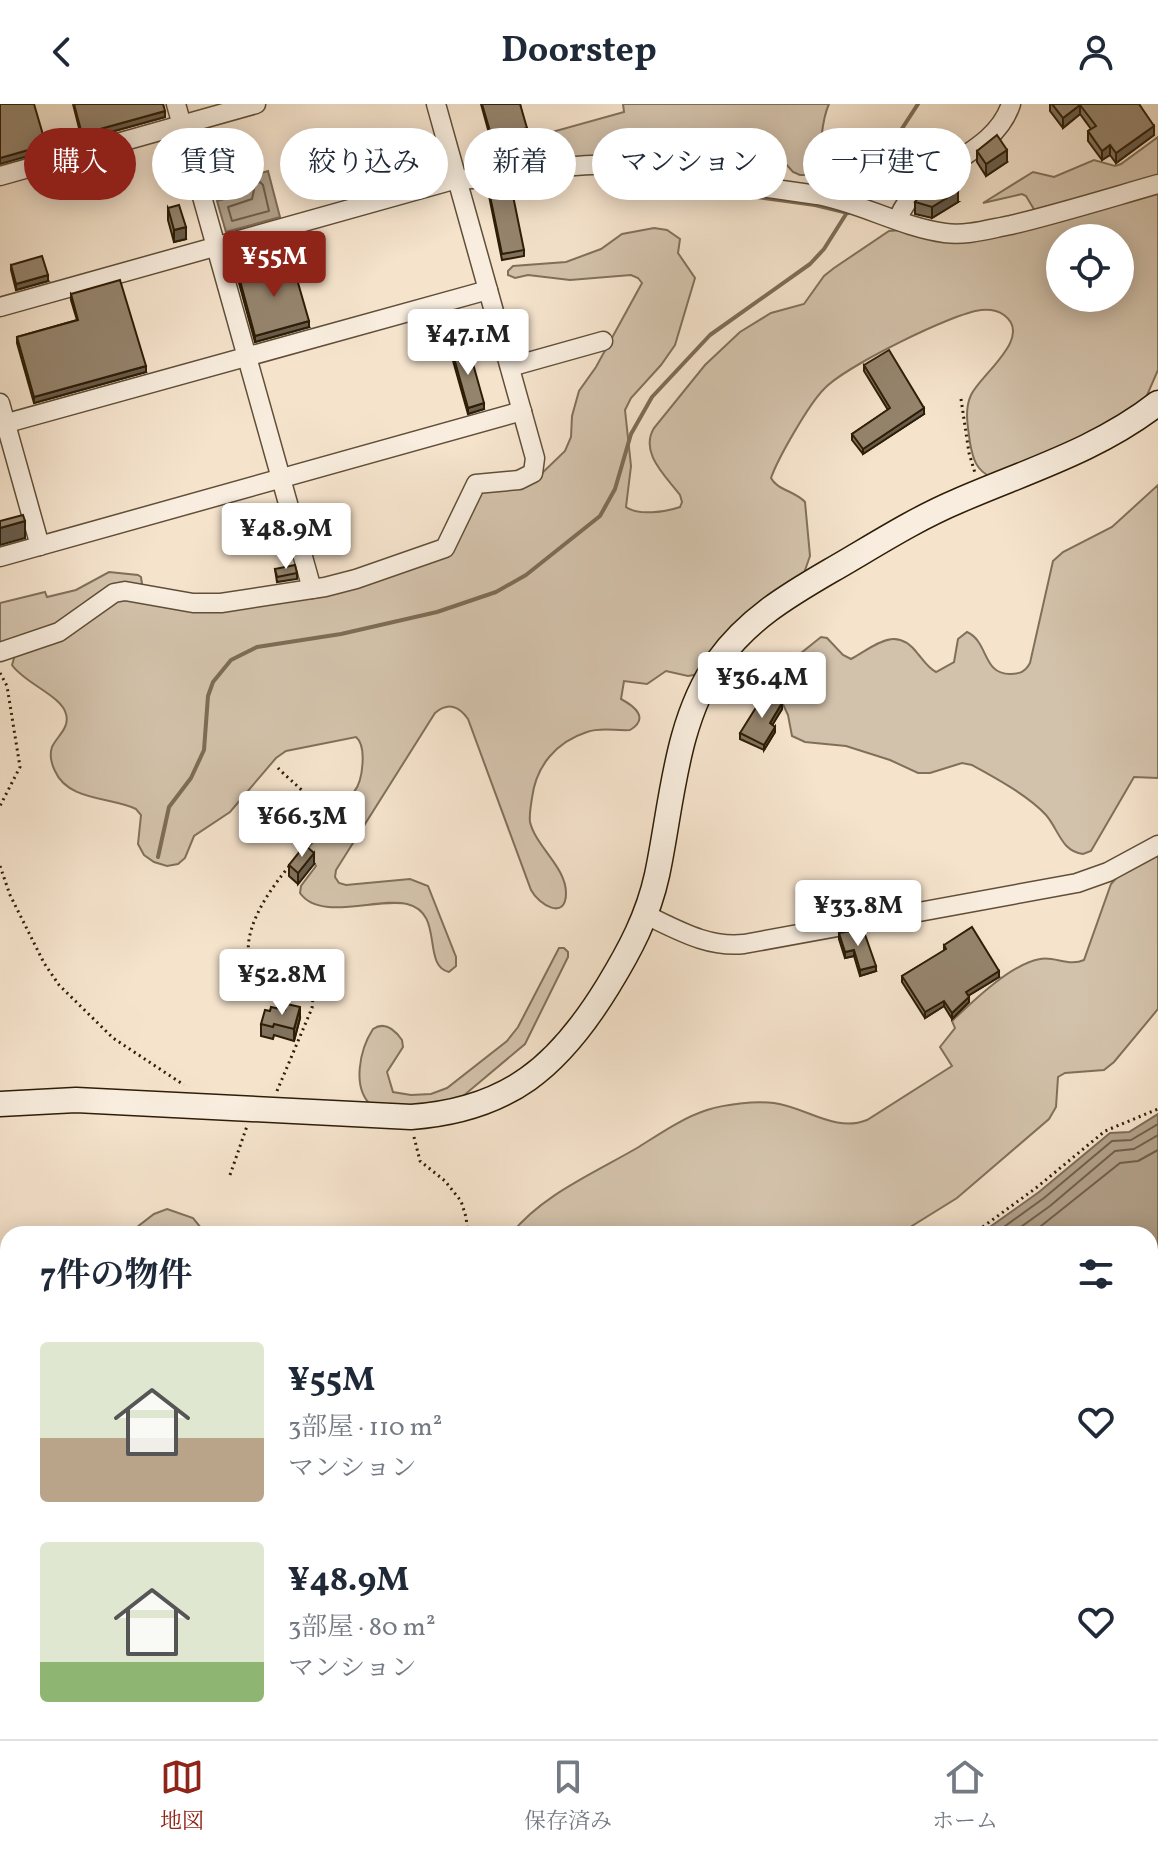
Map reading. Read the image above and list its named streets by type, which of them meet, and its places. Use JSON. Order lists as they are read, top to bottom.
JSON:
{
  "page": {
    "header": "Doorstep",
    "chip": [
      "購入",
      "賃貸",
      "絞り込み",
      "新着",
      "マンション",
      "一戸建て"
    ],
    "price": [
      "¥55M",
      "¥47.1M",
      "¥48.9M",
      "¥36.4M",
      "¥66.3M",
      "¥33.8M",
      "¥52.8M"
    ],
    "heading": "7件の物件",
    "list": [
      {
        "name": "¥55M",
        "note": "3部屋 · 110 m² · マンション"
      },
      {
        "name": "¥48.9M",
        "note": "3部屋 · 80 m² · マンション"
      }
    ],
    "tabs": ["地図", "保存済み", "ホーム"]
  }
}
